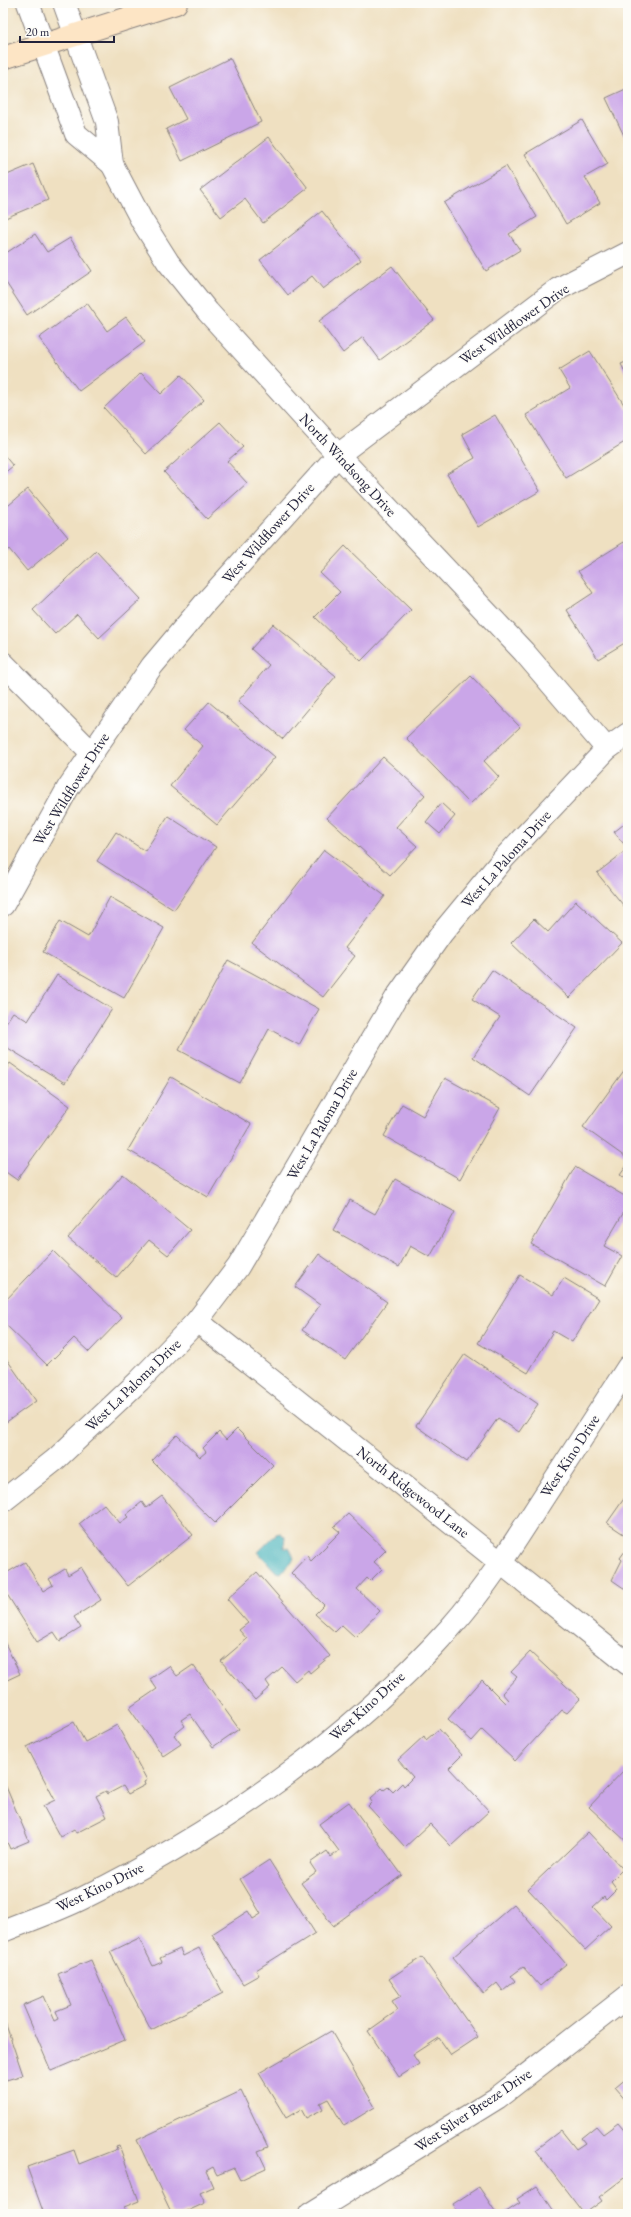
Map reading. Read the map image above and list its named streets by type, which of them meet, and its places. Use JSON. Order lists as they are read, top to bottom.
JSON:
{
  "streets": {
    "street": [
      "West Wildflower Drive",
      "North Windsong Drive",
      "West La Paloma Drive",
      "West Kino Drive",
      "North Ridgewood Lane",
      "West Silver Breeze Drive"
    ]
  },
  "crossings": [
    ["West Wildflower Drive", "North Windsong Drive"],
    ["North Windsong Drive", "West La Paloma Drive"],
    ["West La Paloma Drive", "North Ridgewood Lane"],
    ["West Kino Drive", "North Ridgewood Lane"]
  ],
  "scale_bar": "20 m"
}
